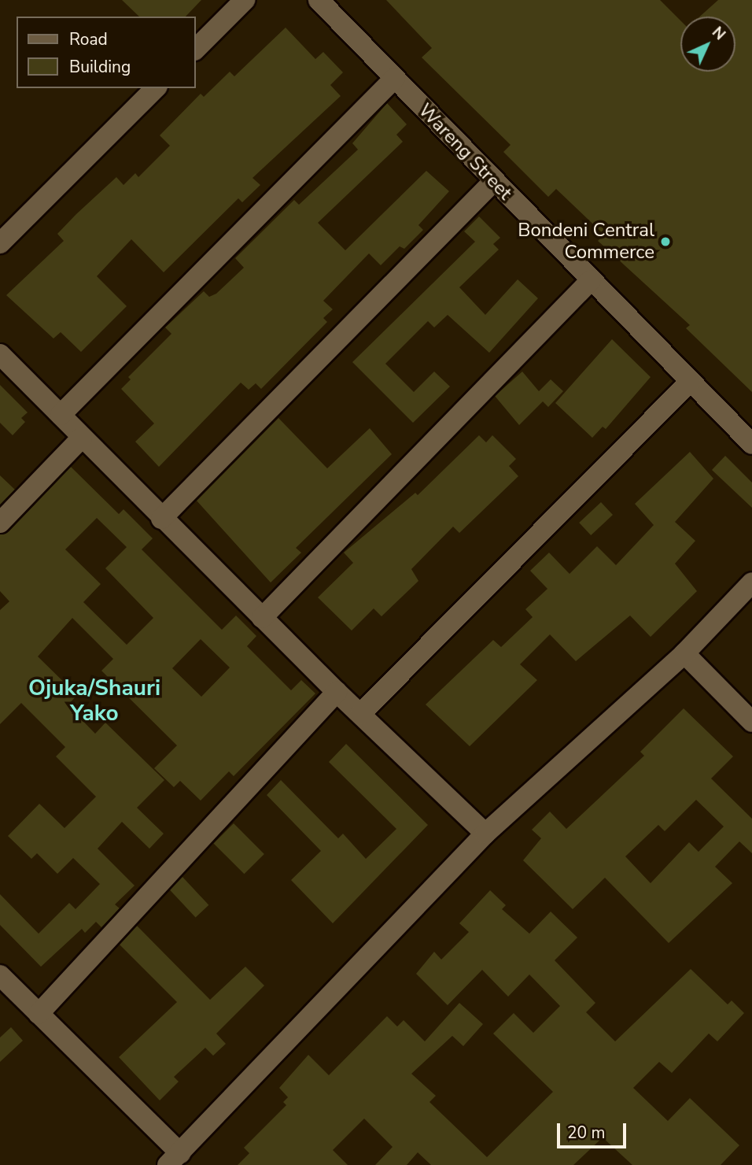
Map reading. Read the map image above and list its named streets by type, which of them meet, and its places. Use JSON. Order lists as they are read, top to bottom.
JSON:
{
  "streets": {
    "street": ["Wareng Street"]
  },
  "districts": ["Ojuka/Shauri Yako"],
  "places": ["Bondeni Central Commerce"],
  "legend": ["Road", "Building"],
  "scale_bar": "20 m",
  "north": "top right"
}
